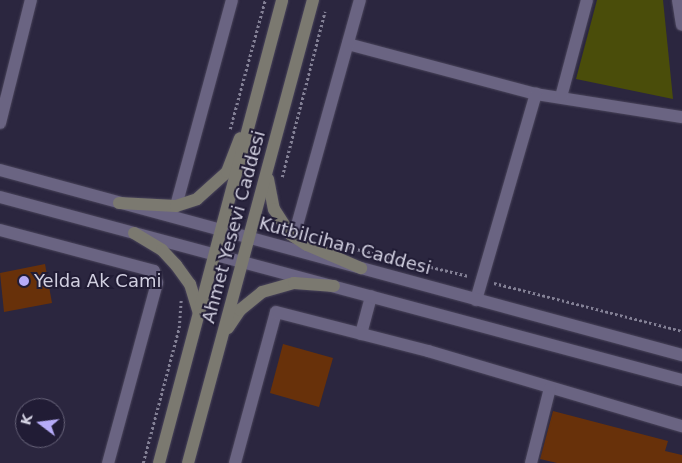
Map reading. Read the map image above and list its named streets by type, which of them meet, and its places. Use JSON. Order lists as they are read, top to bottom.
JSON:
{
  "streets": {
    "main road": ["Ahmet Yesevi Caddesi"],
    "street": ["Kutbilcihan Caddesi"]
  },
  "crossings": [
    ["Ahmet Yesevi Caddesi", "Kutbilcihan Caddesi"]
  ],
  "places": ["Yelda Ak Cami"],
  "north": "left"
}
